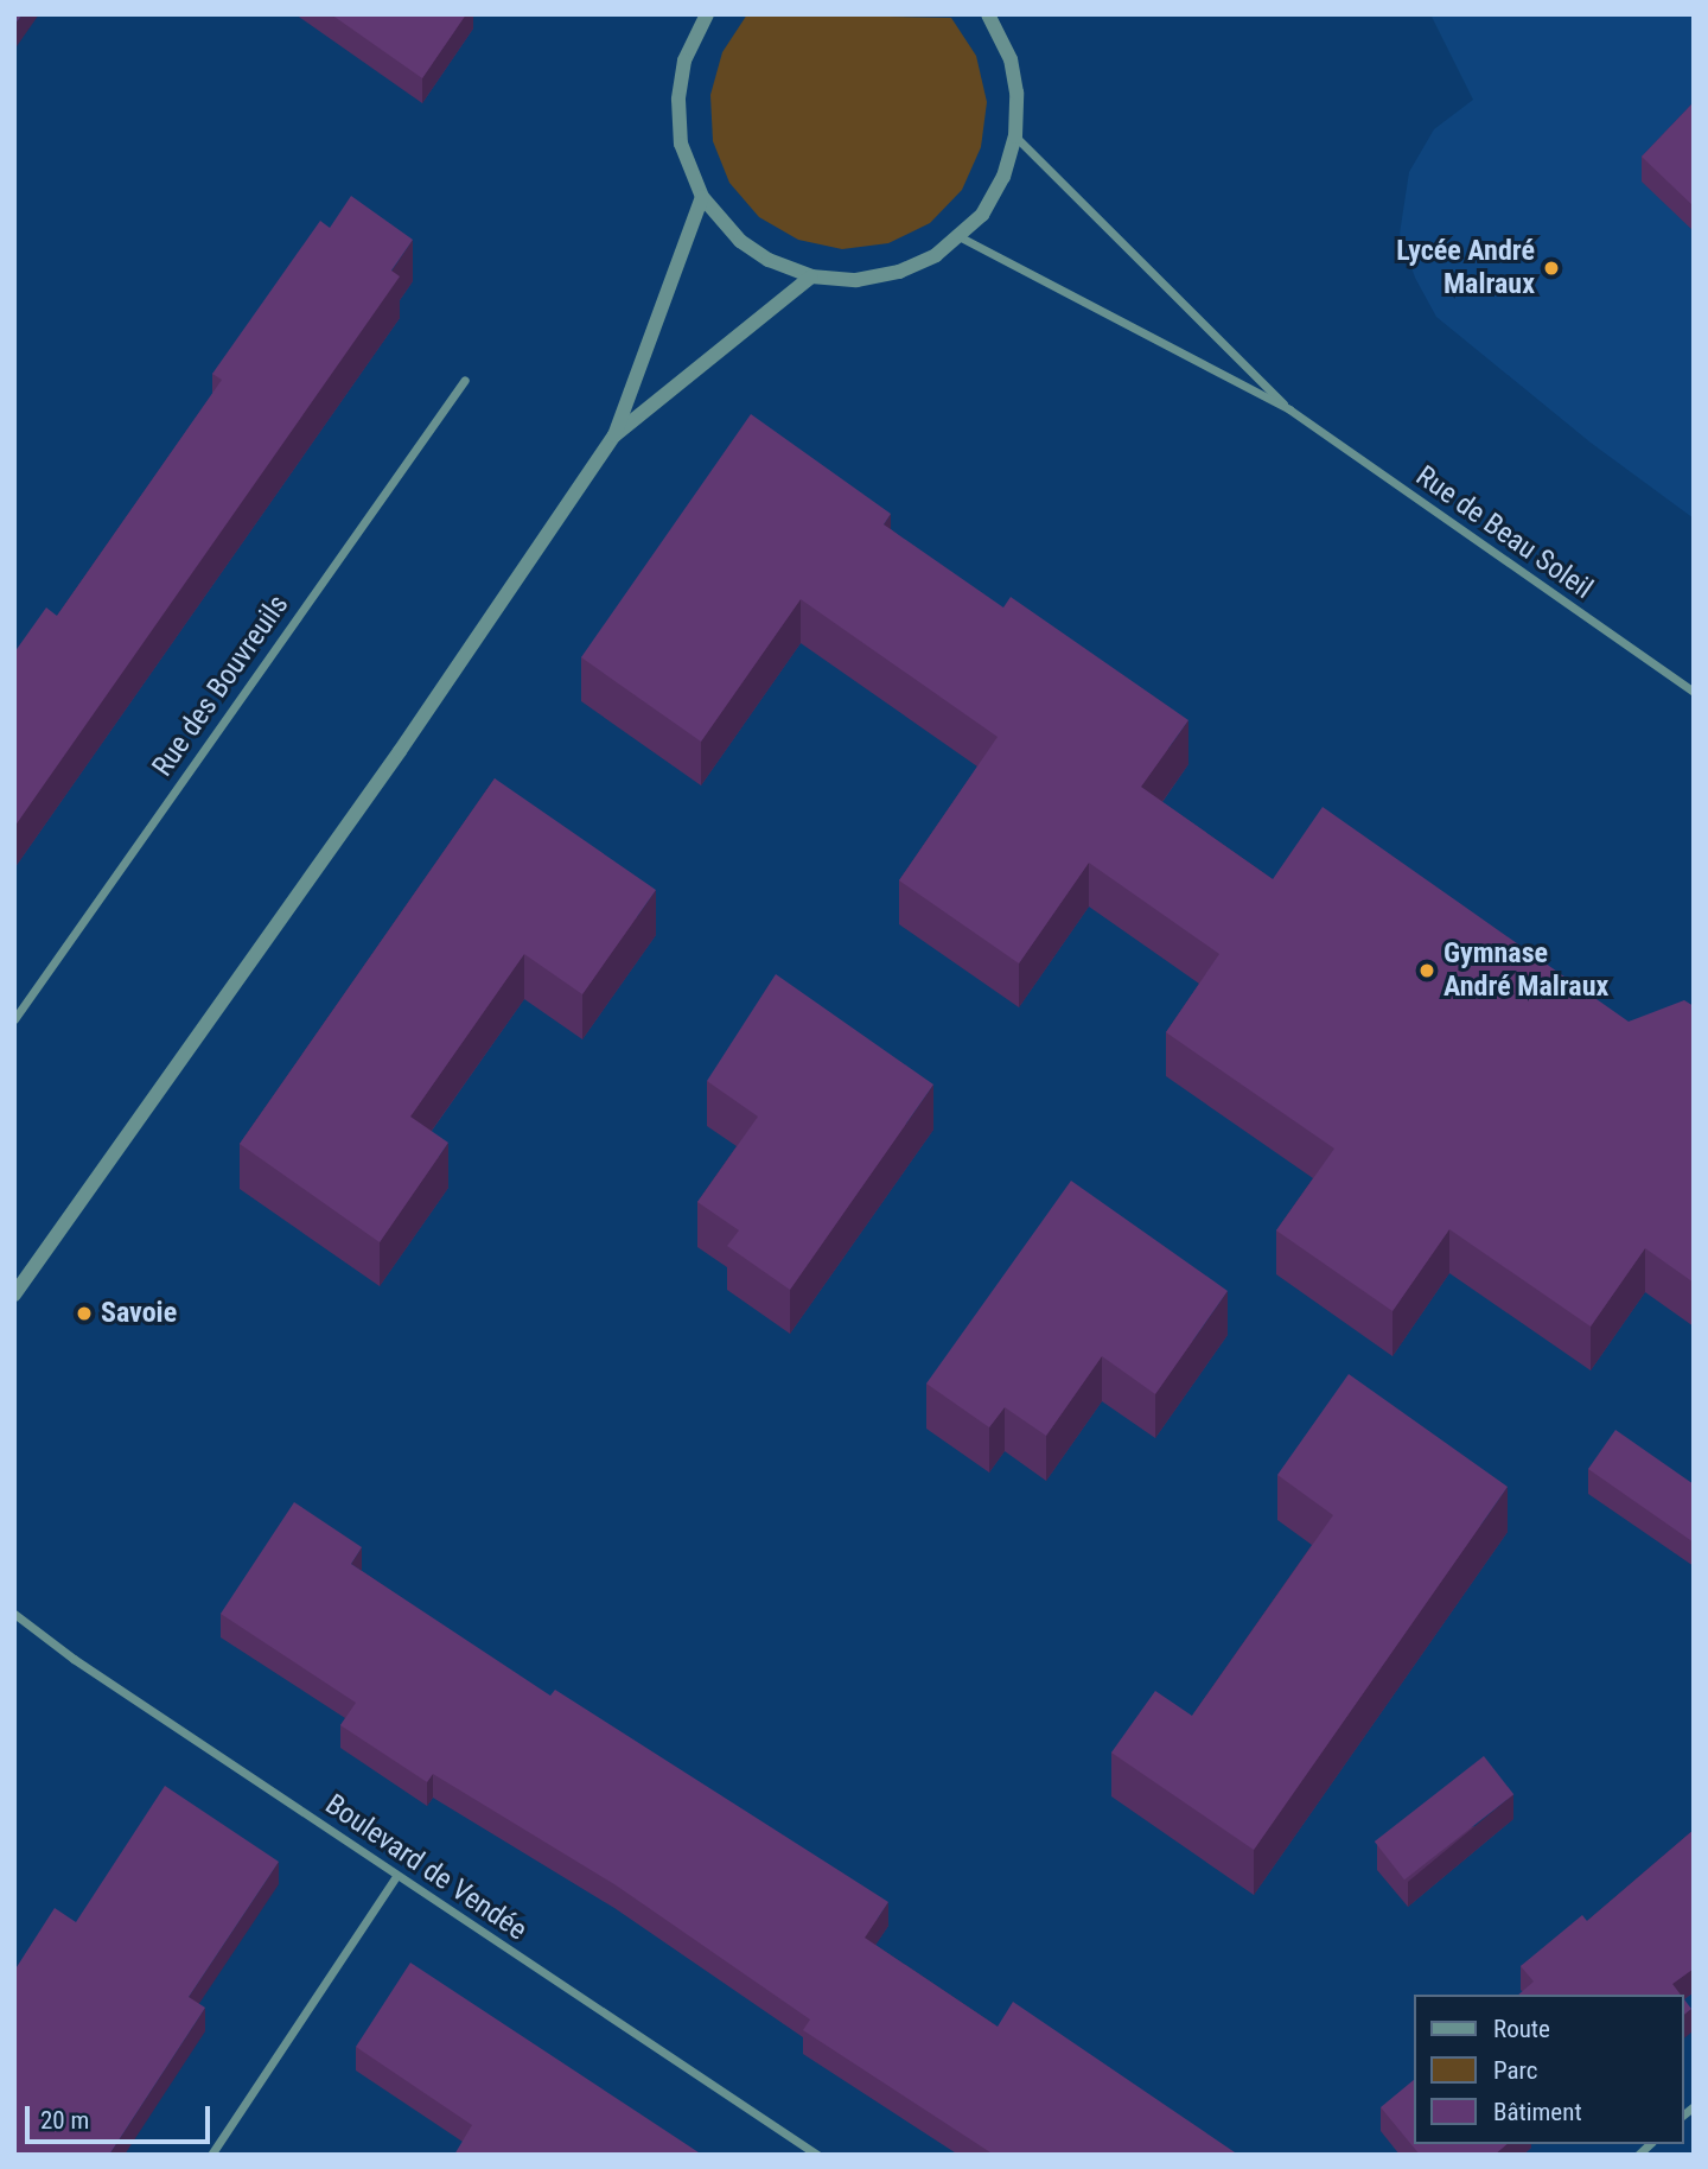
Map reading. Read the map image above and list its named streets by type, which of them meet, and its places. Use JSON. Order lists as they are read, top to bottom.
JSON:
{
  "streets": {
    "street": ["Rue de Beau Soleil", "Rue des Bouvreuils", "Boulevard de Vendée"]
  },
  "places": ["Lycée André Malraux", "Gymnase André Malraux", "Savoie"],
  "legend": ["Route", "Parc", "Bâtiment"],
  "scale_bar": "20 m"
}
